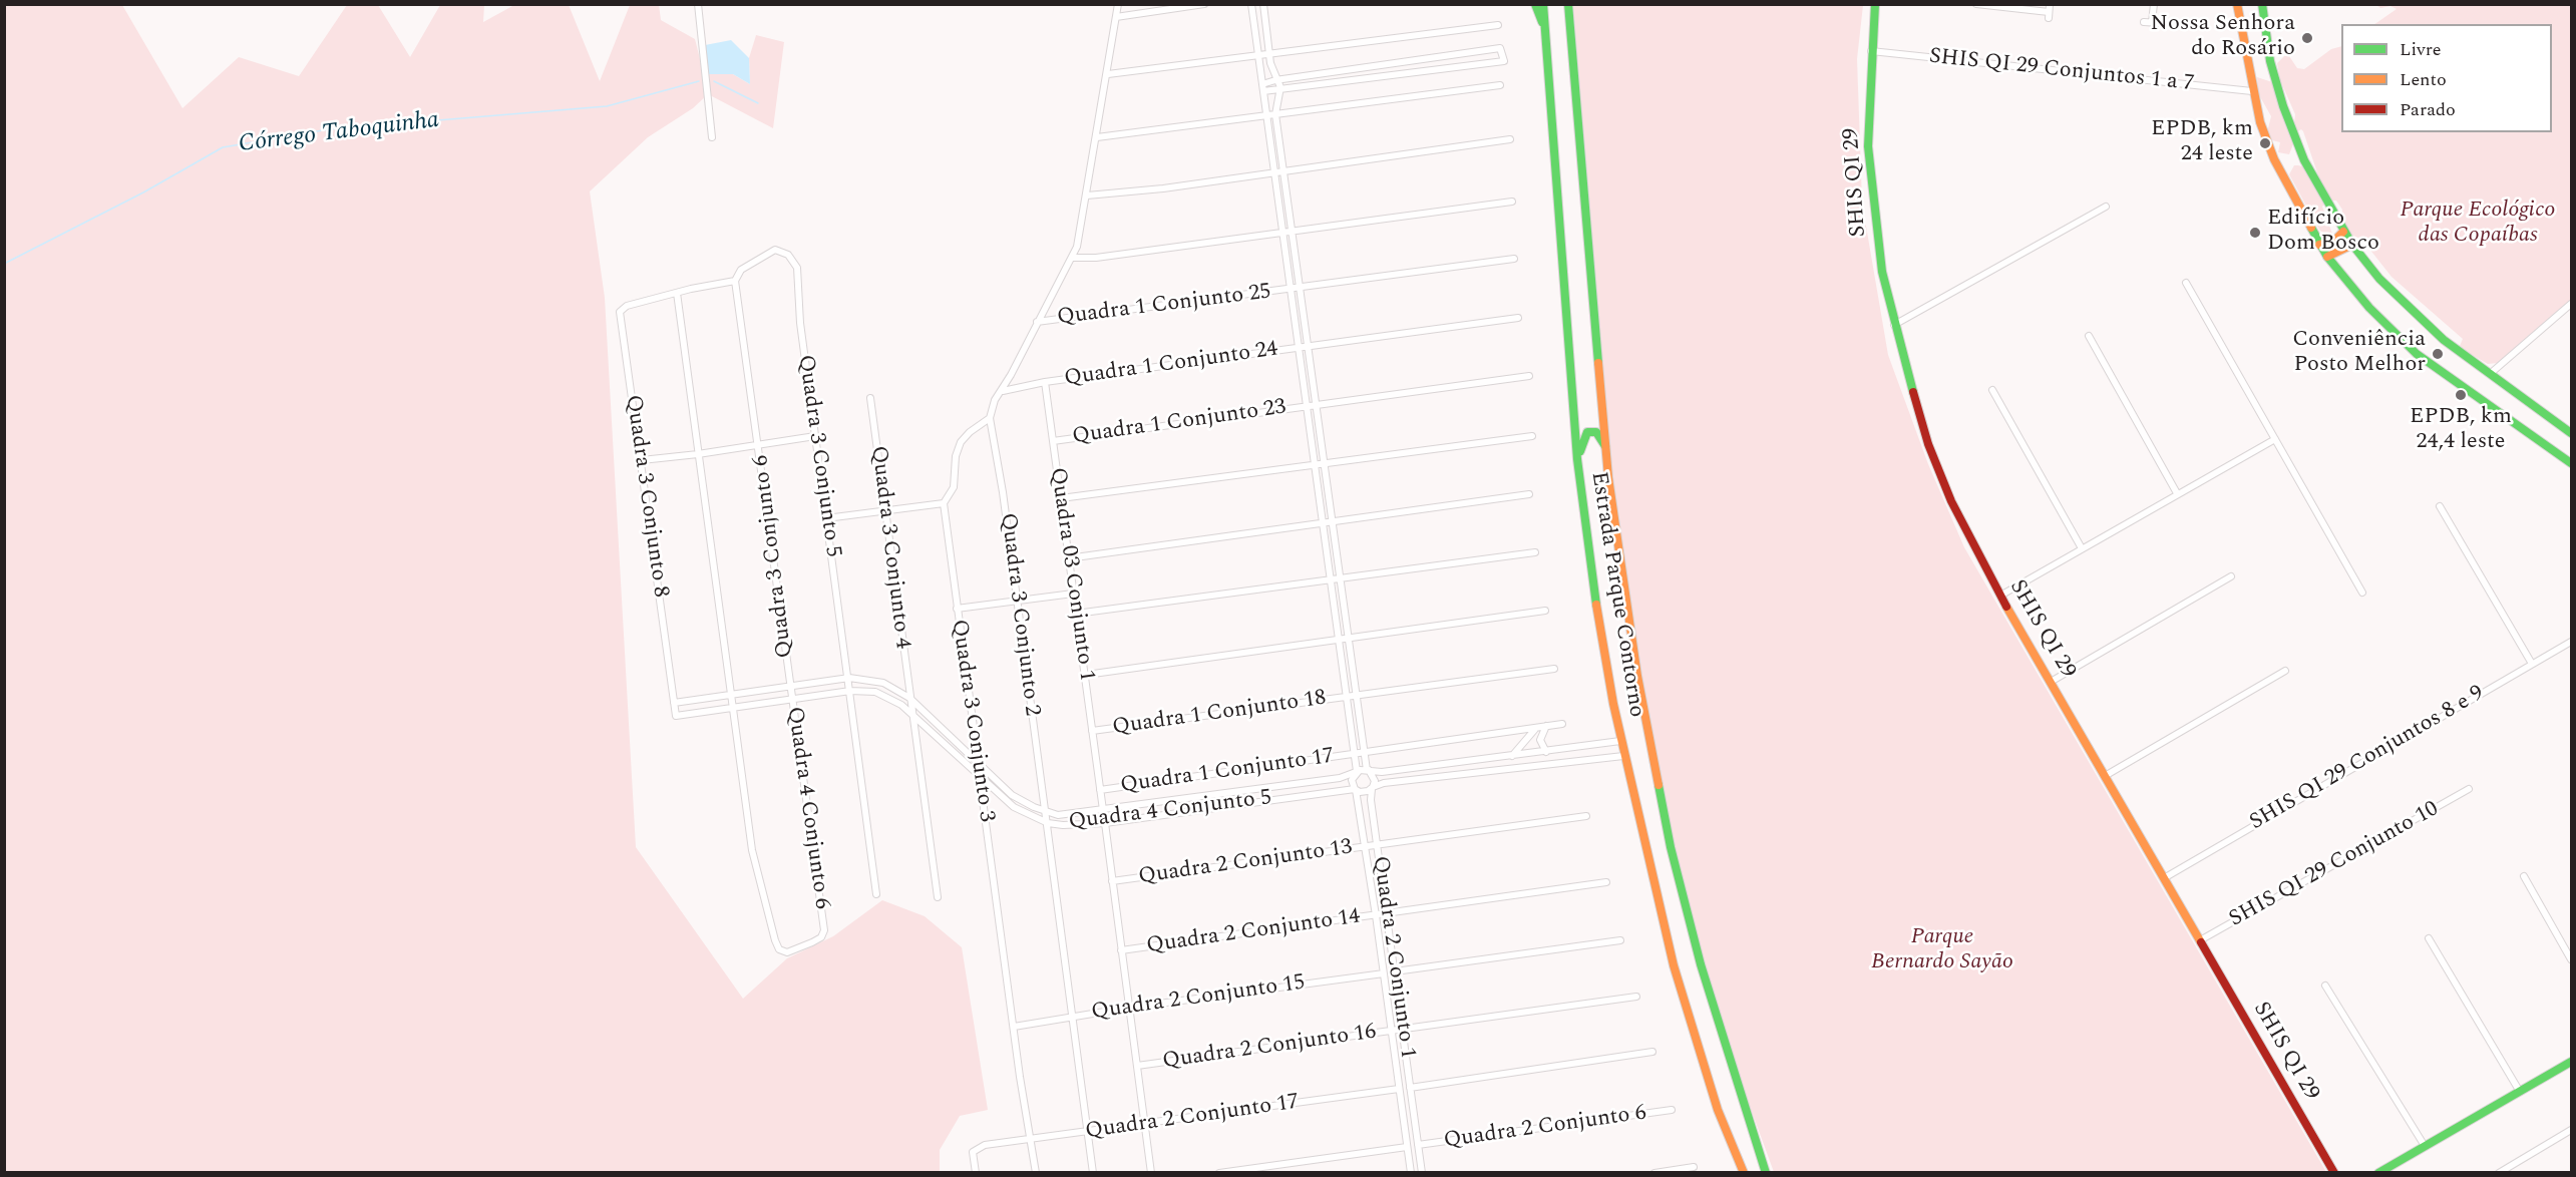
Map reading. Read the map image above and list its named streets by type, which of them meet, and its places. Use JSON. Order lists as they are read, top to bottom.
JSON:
{
  "streets": {
    "main road": ["SHIS QI 29", "Estrada Parque Contorno"],
    "street": [
      "SHIS QI 29 Conjuntos 1 a 7",
      "Quadra 1 Conjunto 25",
      "Quadra 1 Conjunto 24",
      "Quadra 1 Conjunto 23",
      "Quadra 3 Conjunto 5",
      "Quadra 3 Conjunto 8",
      "Quadra 3 Conjunto 4",
      "Quadra 3 Conjunto 6",
      "Quadra 03 Conjunto 1",
      "Quadra 3 Conjunto 2",
      "Quadra 1 Conjunto 18",
      "Quadra 3 Conjunto 3",
      "SHIS QI 29 Conjuntos 8 e 9",
      "Quadra 1 Conjunto 17",
      "Quadra 4 Conjunto 6",
      "Quadra 4 Conjunto 5",
      "Quadra 2 Conjunto 13",
      "SHIS QI 29 Conjunto 10",
      "Quadra 2 Conjunto 14",
      "Quadra 2 Conjunto 1",
      "Quadra 2 Conjunto 15",
      "Quadra 2 Conjunto 16",
      "Quadra 2 Conjunto 17",
      "Quadra 2 Conjunto 6"
    ]
  },
  "crossings": [
    ["SHIS QI 29 Conjuntos 1 a 7", "SHIS QI 29"],
    ["SHIS QI 29", "SHIS QI 29 Conjuntos 8 e 9"],
    ["SHIS QI 29", "SHIS QI 29 Conjunto 10"],
    ["Quadra 1 Conjunto 24", "Quadra 03 Conjunto 1"],
    ["Quadra 1 Conjunto 23", "Quadra 03 Conjunto 1"],
    ["Quadra 3 Conjunto 5", "Quadra 3 Conjunto 6"],
    ["Quadra 3 Conjunto 5", "Quadra 4 Conjunto 5"],
    ["Quadra 3 Conjunto 8", "Quadra 4 Conjunto 5"],
    ["Quadra 3 Conjunto 4", "Quadra 1 Conjunto 17"],
    ["Quadra 3 Conjunto 4", "Quadra 4 Conjunto 5"],
    ["Quadra 3 Conjunto 6", "Quadra 4 Conjunto 6"],
    ["Quadra 03 Conjunto 1", "Quadra 1 Conjunto 18"],
    ["Quadra 03 Conjunto 1", "Quadra 1 Conjunto 17"],
    ["Quadra 03 Conjunto 1", "Quadra 4 Conjunto 5"],
    ["Quadra 03 Conjunto 1", "Quadra 2 Conjunto 13"],
    ["Quadra 03 Conjunto 1", "Quadra 2 Conjunto 14"],
    ["Quadra 03 Conjunto 1", "Quadra 2 Conjunto 15"],
    ["Quadra 03 Conjunto 1", "Quadra 2 Conjunto 16"],
    ["Quadra 03 Conjunto 1", "Quadra 2 Conjunto 17"],
    ["Quadra 3 Conjunto 2", "Quadra 1 Conjunto 17"],
    ["Quadra 3 Conjunto 2", "Quadra 4 Conjunto 5"],
    ["Quadra 3 Conjunto 2", "Quadra 2 Conjunto 15"],
    ["Quadra 3 Conjunto 2", "Quadra 2 Conjunto 17"],
    ["Quadra 3 Conjunto 3", "Quadra 1 Conjunto 17"],
    ["Quadra 3 Conjunto 3", "Quadra 4 Conjunto 5"],
    ["Quadra 3 Conjunto 3", "Quadra 2 Conjunto 15"],
    ["Quadra 3 Conjunto 3", "Quadra 2 Conjunto 17"],
    ["Quadra 1 Conjunto 17", "Quadra 4 Conjunto 5"],
    ["Quadra 4 Conjunto 6", "Quadra 4 Conjunto 5"],
    ["Quadra 2 Conjunto 13", "Quadra 2 Conjunto 1"],
    ["Quadra 2 Conjunto 14", "Quadra 2 Conjunto 1"],
    ["Quadra 2 Conjunto 1", "Quadra 2 Conjunto 16"],
    ["Quadra 2 Conjunto 1", "Quadra 2 Conjunto 6"]
  ],
  "water": ["Córrego Taboquinha"],
  "parks": ["Parque Ecológico das Copaíbas", "Parque Bernardo Sayão"],
  "places": [
    "Nossa Senhora do Rosário",
    "EPDB, km 24 leste",
    "Edifício Dom Bosco",
    "Conveniência Posto Melhor",
    "EPDB, km 24,4 leste"
  ],
  "legend": ["Livre", "Lento", "Parado"]
}
